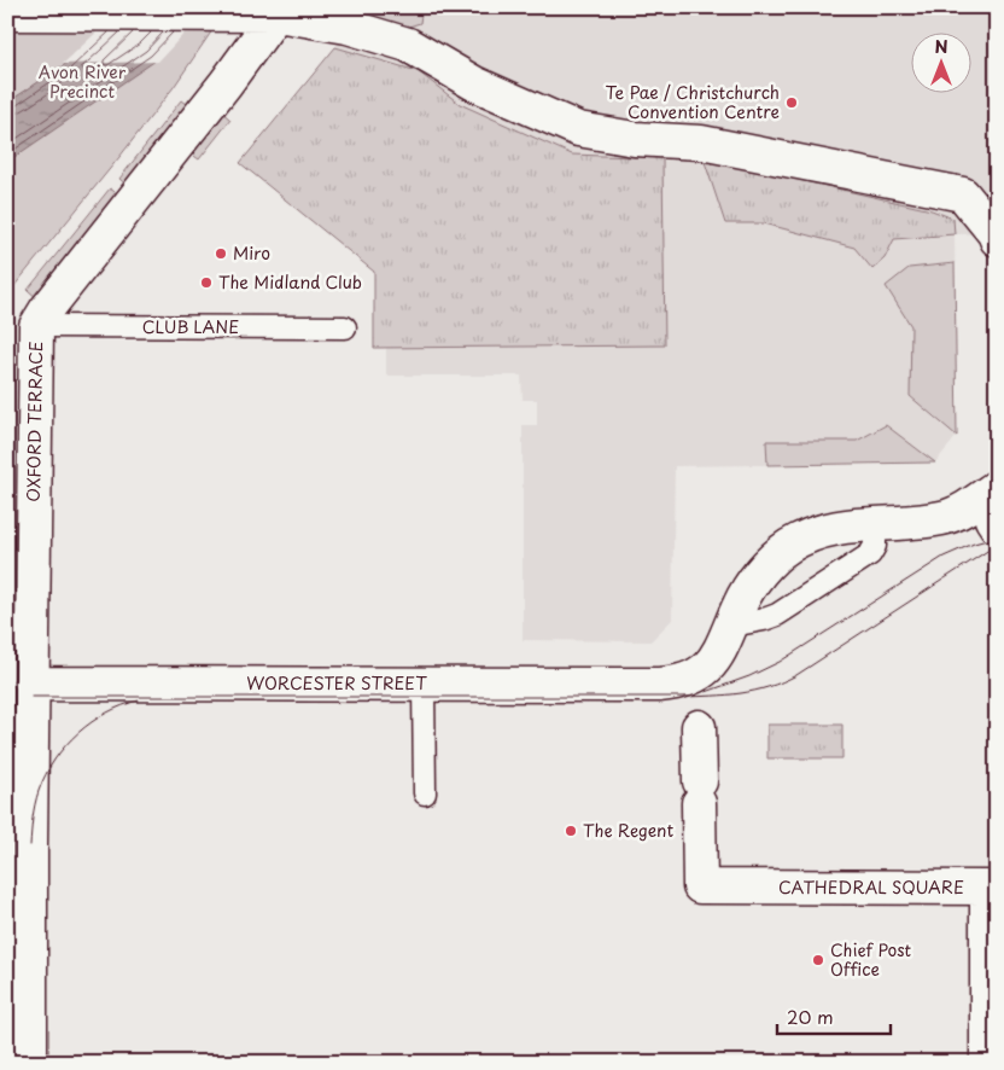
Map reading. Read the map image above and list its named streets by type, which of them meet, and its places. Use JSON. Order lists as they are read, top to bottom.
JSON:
{
  "streets": {
    "street": ["OXFORD TERRACE", "WORCESTER STREET", "CATHEDRAL SQUARE"],
    "lane": ["CLUB LANE"]
  },
  "crossings": [
    ["CLUB LANE", "OXFORD TERRACE"],
    ["OXFORD TERRACE", "WORCESTER STREET"]
  ],
  "parks": ["Avon River Precinct"],
  "places": [
    "Te Pae / Christchurch Convention Centre",
    "Miro",
    "The Midland Club",
    "The Regent",
    "Chief Post Office"
  ],
  "scale_bar": "20 m",
  "north": "top"
}
